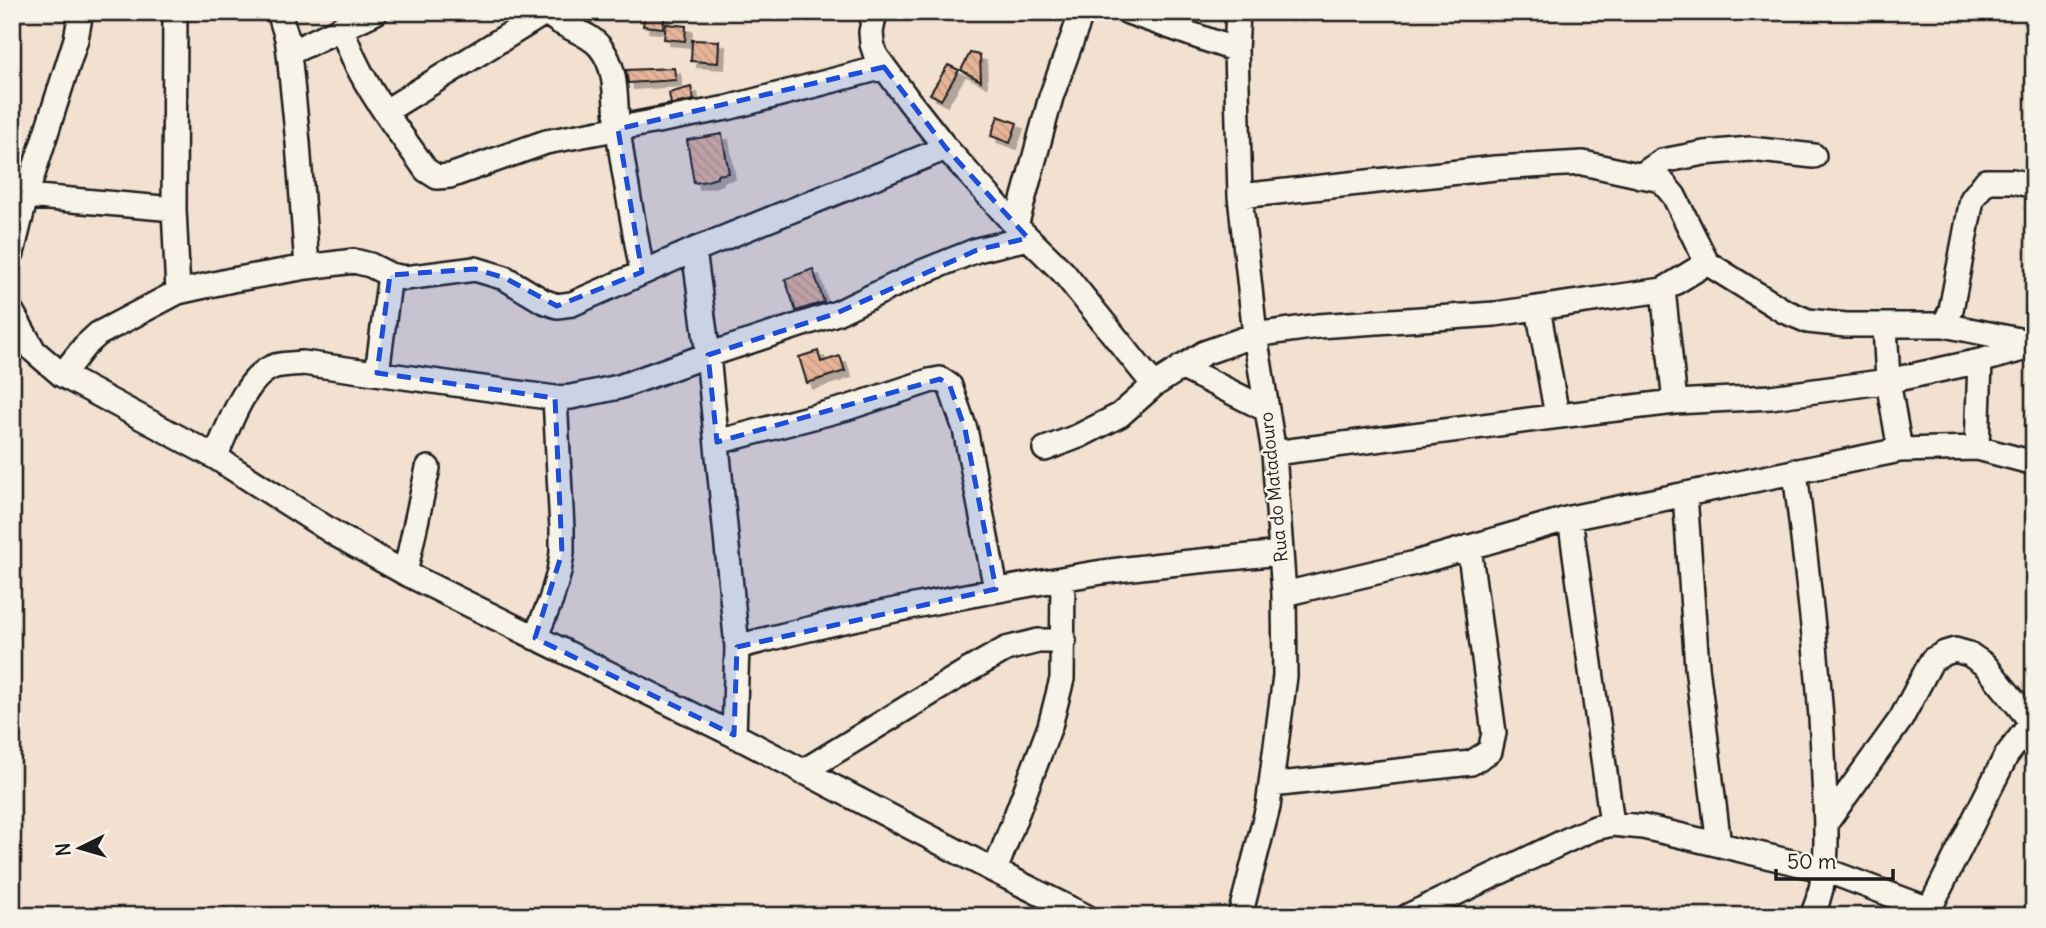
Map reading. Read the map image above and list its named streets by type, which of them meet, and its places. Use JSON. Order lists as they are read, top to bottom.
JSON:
{
  "streets": {
    "street": ["Rua do Matadouro"]
  },
  "scale_bar": "50 m",
  "north": "left"
}
